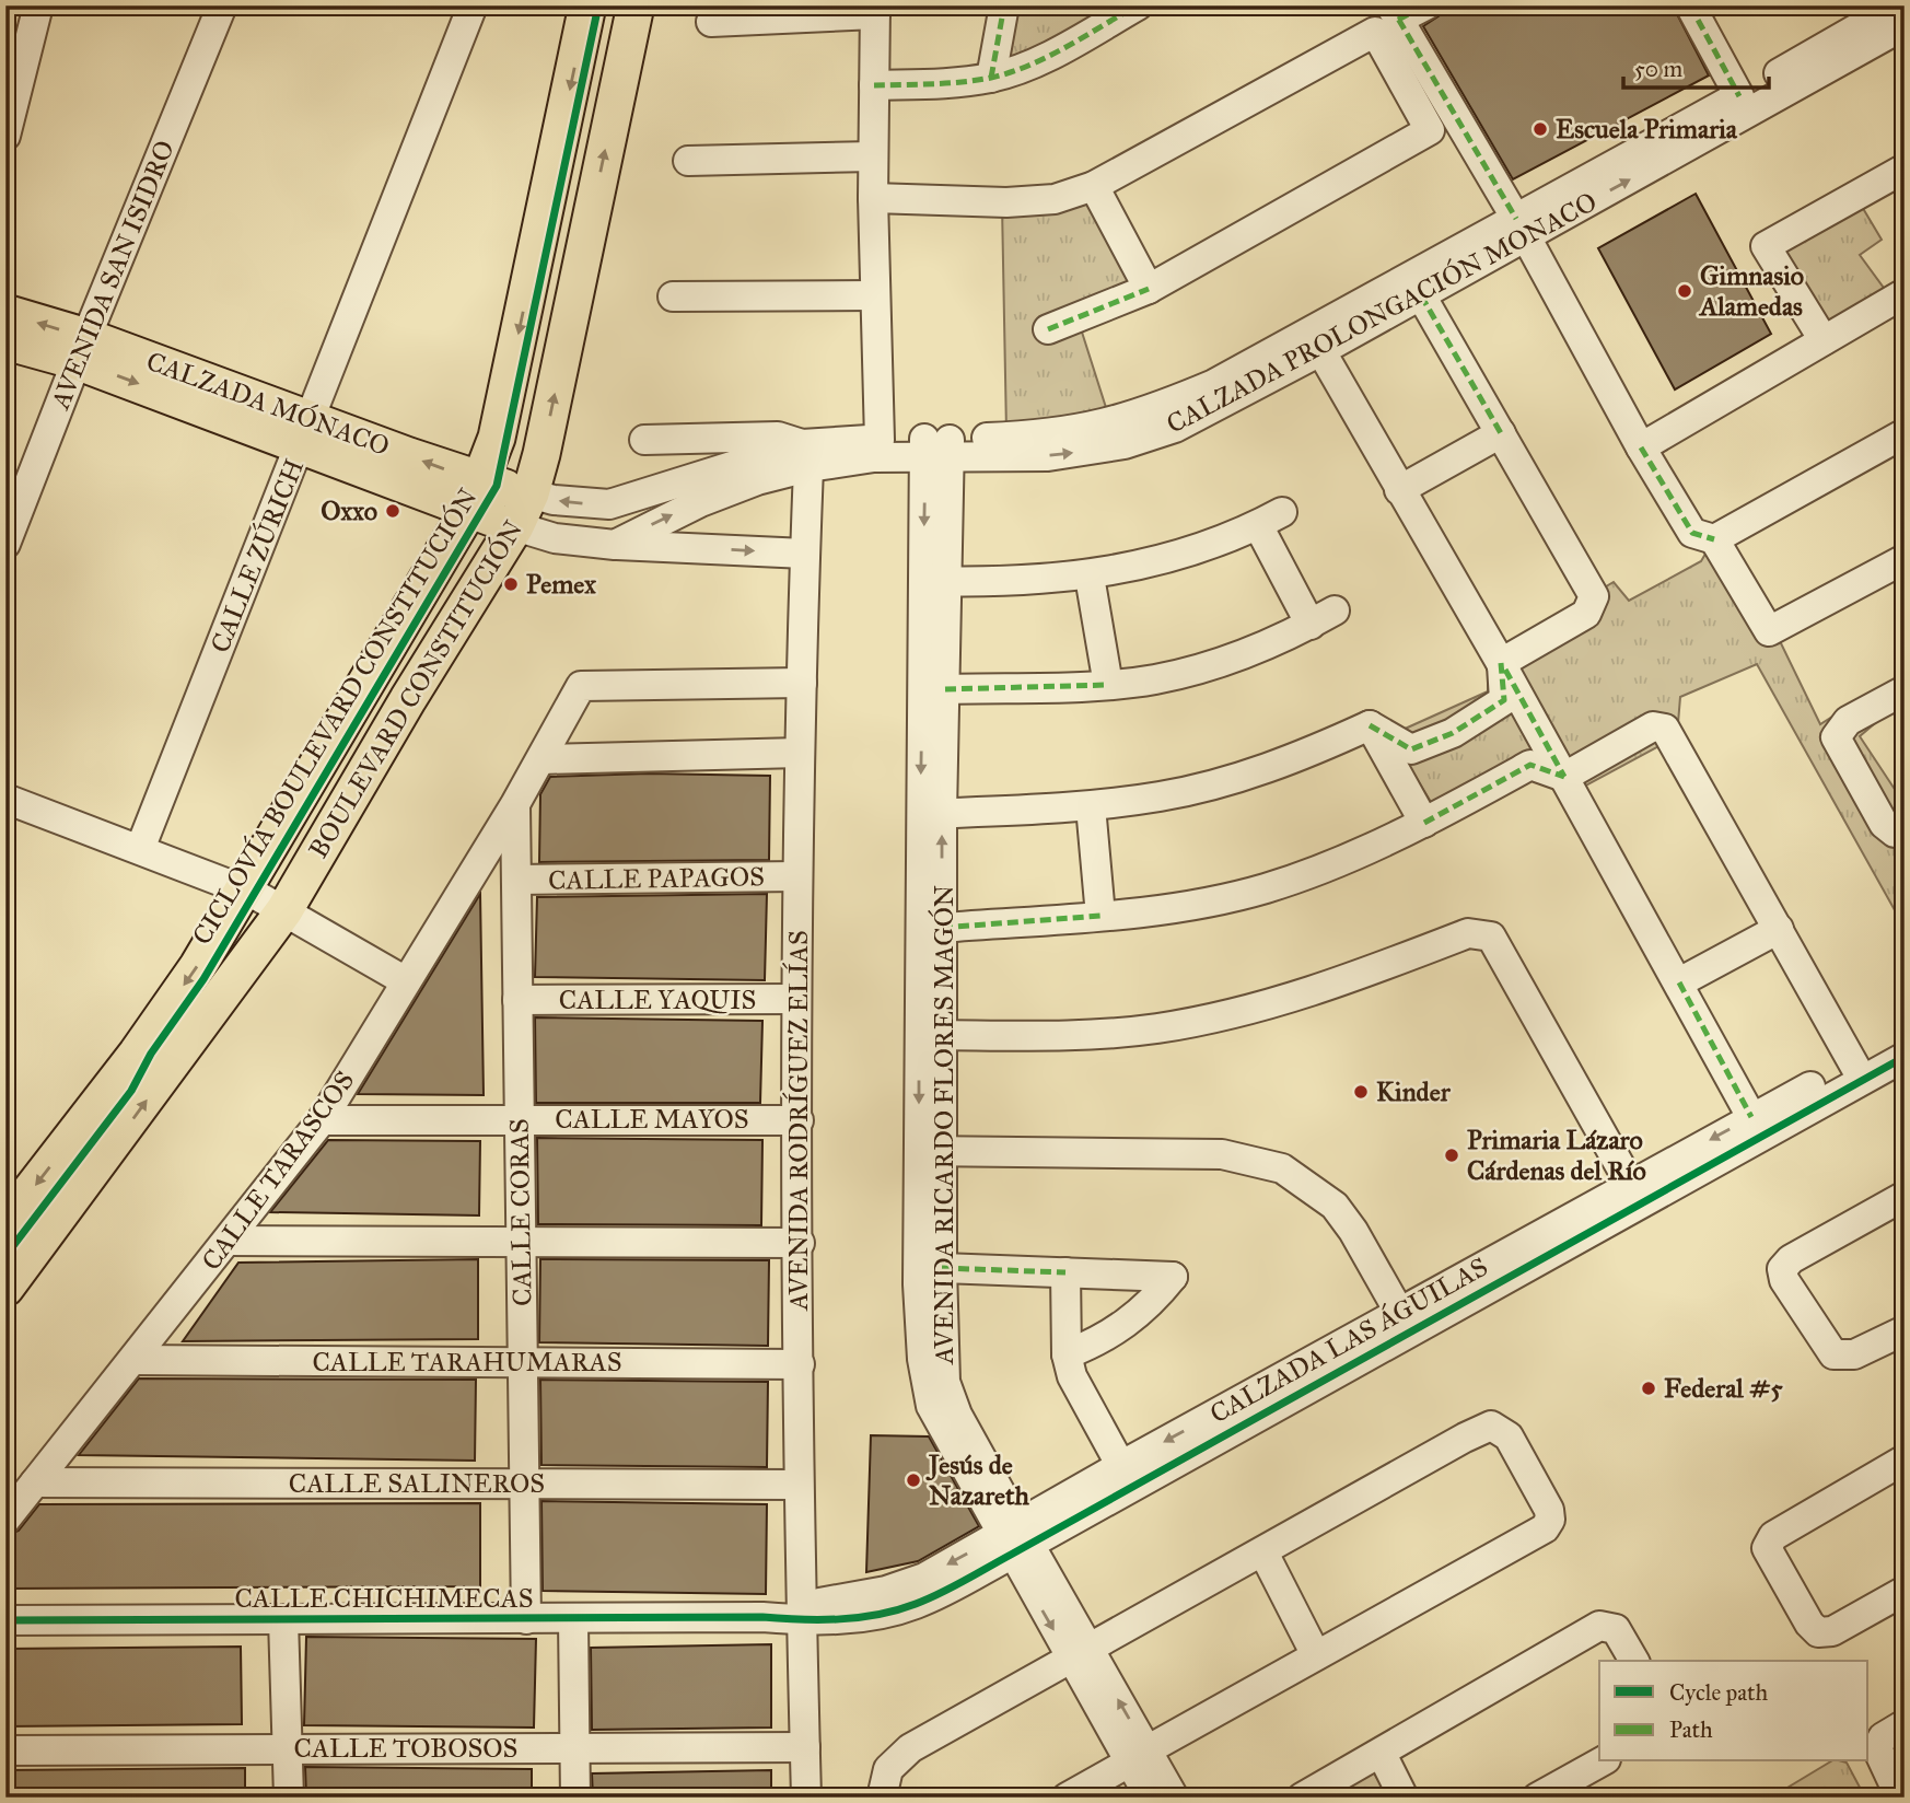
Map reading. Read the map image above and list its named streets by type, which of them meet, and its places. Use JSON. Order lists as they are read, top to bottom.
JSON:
{
  "streets": {
    "main road": ["CALZADA MÓNACO", "BOULEVARD CONSTITUCIÓN"],
    "street": [
      "AVENIDA SAN ISIDRO",
      "CALZADA PROLONGACIÓN MONACO",
      "CALLE ZÚRICH",
      "CALLE PAPAGOS",
      "CALLE YAQUIS",
      "CALLE MAYOS",
      "AVENIDA RODRÍGUEZ ELÍAS",
      "AVENIDA RICARDO FLORES MAGÓN",
      "CALLE TARASCOS",
      "CALLE CORAS",
      "CALZADA LAS ÁGUILAS",
      "CALLE TARAHUMARAS",
      "CALLE SALINEROS",
      "CALLE CHICHIMECAS",
      "CALLE TOBOSOS"
    ],
    "cycle path": ["CICLOVÍA BOULEVARD CONSTITUCIÓN"]
  },
  "crossings": [
    ["AVENIDA SAN ISIDRO", "CALZADA MÓNACO"],
    ["CALZADA PROLONGACIÓN MONACO", "CALZADA MÓNACO"],
    ["CALZADA PROLONGACIÓN MONACO", "BOULEVARD CONSTITUCIÓN"],
    ["CALZADA PROLONGACIÓN MONACO", "AVENIDA RODRÍGUEZ ELÍAS"],
    ["CALZADA PROLONGACIÓN MONACO", "AVENIDA RICARDO FLORES MAGÓN"],
    ["CALZADA MÓNACO", "CALLE ZÚRICH"],
    ["CALZADA MÓNACO", "BOULEVARD CONSTITUCIÓN"],
    ["CALLE PAPAGOS", "AVENIDA RODRÍGUEZ ELÍAS"],
    ["CALLE PAPAGOS", "CALLE CORAS"],
    ["CALLE YAQUIS", "AVENIDA RODRÍGUEZ ELÍAS"],
    ["CALLE YAQUIS", "CALLE CORAS"],
    ["CALLE MAYOS", "AVENIDA RODRÍGUEZ ELÍAS"],
    ["CALLE MAYOS", "CALLE TARASCOS"],
    ["CALLE MAYOS", "CALLE CORAS"],
    ["AVENIDA RODRÍGUEZ ELÍAS", "CALLE TARASCOS"],
    ["AVENIDA RODRÍGUEZ ELÍAS", "CALZADA LAS ÁGUILAS"],
    ["AVENIDA RODRÍGUEZ ELÍAS", "CALLE TARAHUMARAS"],
    ["AVENIDA RODRÍGUEZ ELÍAS", "CALLE SALINEROS"],
    ["AVENIDA RODRÍGUEZ ELÍAS", "CALLE CHICHIMECAS"],
    ["AVENIDA RODRÍGUEZ ELÍAS", "CALLE TOBOSOS"],
    ["AVENIDA RICARDO FLORES MAGÓN", "CALZADA LAS ÁGUILAS"],
    ["CALLE TARASCOS", "CALLE CORAS"],
    ["CALLE TARASCOS", "CALLE TARAHUMARAS"],
    ["CALLE TARASCOS", "CALLE SALINEROS"],
    ["CALLE CORAS", "CALLE TARAHUMARAS"],
    ["CALLE CORAS", "CALLE SALINEROS"],
    ["CALLE CORAS", "CALLE CHICHIMECAS"],
    ["CALZADA LAS ÁGUILAS", "CALLE CHICHIMECAS"]
  ],
  "places": [
    "Escuela Primaria",
    "Gimnasio Alamedas",
    "Oxxo",
    "Pemex",
    "Kinder",
    "Primaria Lázaro Cárdenas del Río",
    "Federal #5",
    "Jesús de Nazareth"
  ],
  "legend": ["Cycle path", "Path"],
  "scale_bar": "50 m"
}
